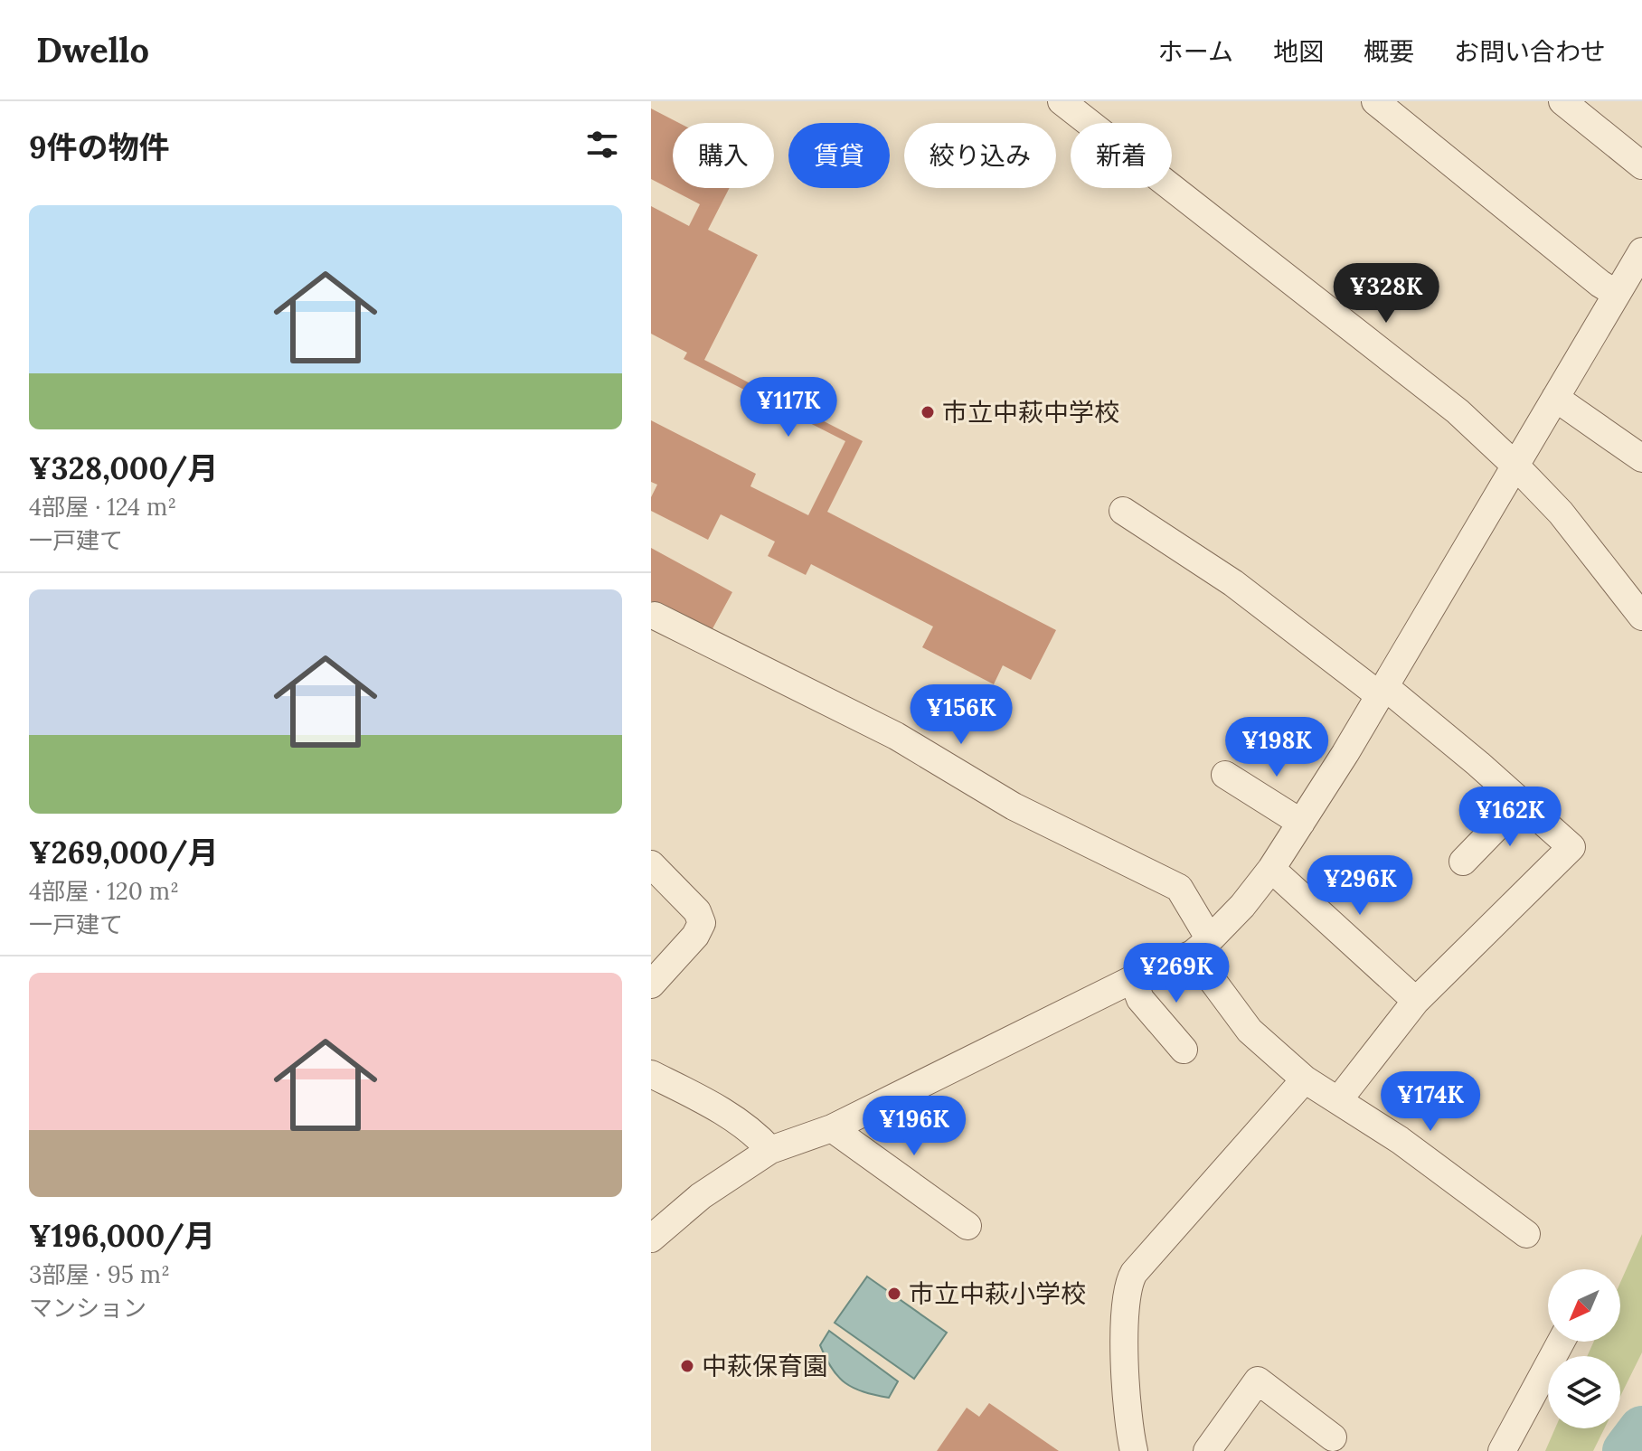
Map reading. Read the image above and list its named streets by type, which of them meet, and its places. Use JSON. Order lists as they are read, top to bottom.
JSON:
{
  "places": ["市立中萩中学校", "市立中萩小学校", "中萩保育園"],
  "north": "bottom left",
  "page": {
    "header": "Dwello",
    "nav": [
      "ホーム",
      "地図",
      "概要",
      "お問い合わせ"
    ],
    "heading": "9件の物件",
    "chip": [
      "購入",
      "賃貸",
      "絞り込み",
      "新着"
    ],
    "list": [
      {
        "name": "¥328,000/月",
        "note": "4部屋 · 124 m² · 一戸建て"
      },
      {
        "name": "¥269,000/月",
        "note": "4部屋 · 120 m² · 一戸建て"
      },
      {
        "name": "¥196,000/月",
        "note": "3部屋 · 95 m² · マンション"
      }
    ],
    "price": [
      "¥328K",
      "¥117K",
      "¥156K",
      "¥198K",
      "¥162K",
      "¥296K",
      "¥269K",
      "¥174K",
      "¥196K"
    ]
  }
}
